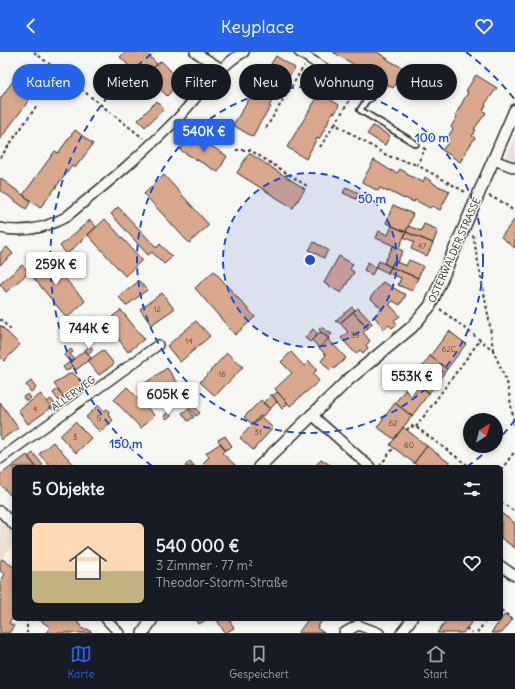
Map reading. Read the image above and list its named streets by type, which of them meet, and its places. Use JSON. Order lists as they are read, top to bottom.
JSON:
{
  "streets": {
    "street": ["OSTERWALDER STRASSE", "ALLERWEG"]
  },
  "house_numbers": [
    "47",
    "12",
    "39",
    "14",
    "62C",
    "16",
    "4",
    "5",
    "62",
    "31",
    "3",
    "60"
  ],
  "north": "top right",
  "page": {
    "header": "Keyplace",
    "chip": [
      "Kaufen",
      "Mieten",
      "Filter",
      "Neu",
      "Wohnung",
      "Haus"
    ],
    "price": [
      "540K €",
      "259K €",
      "744K €",
      "553K €",
      "605K €"
    ],
    "heading": "5 Objekte",
    "list": [
      {
        "name": "540 000 €",
        "note": "3 Zimmer · 77 m² · Theodor-Storm-Straße"
      }
    ],
    "tabs": ["Karte", "Gespeichert", "Start"]
  },
  "rings": ["100 m", "50 m", "150 m"]
}
